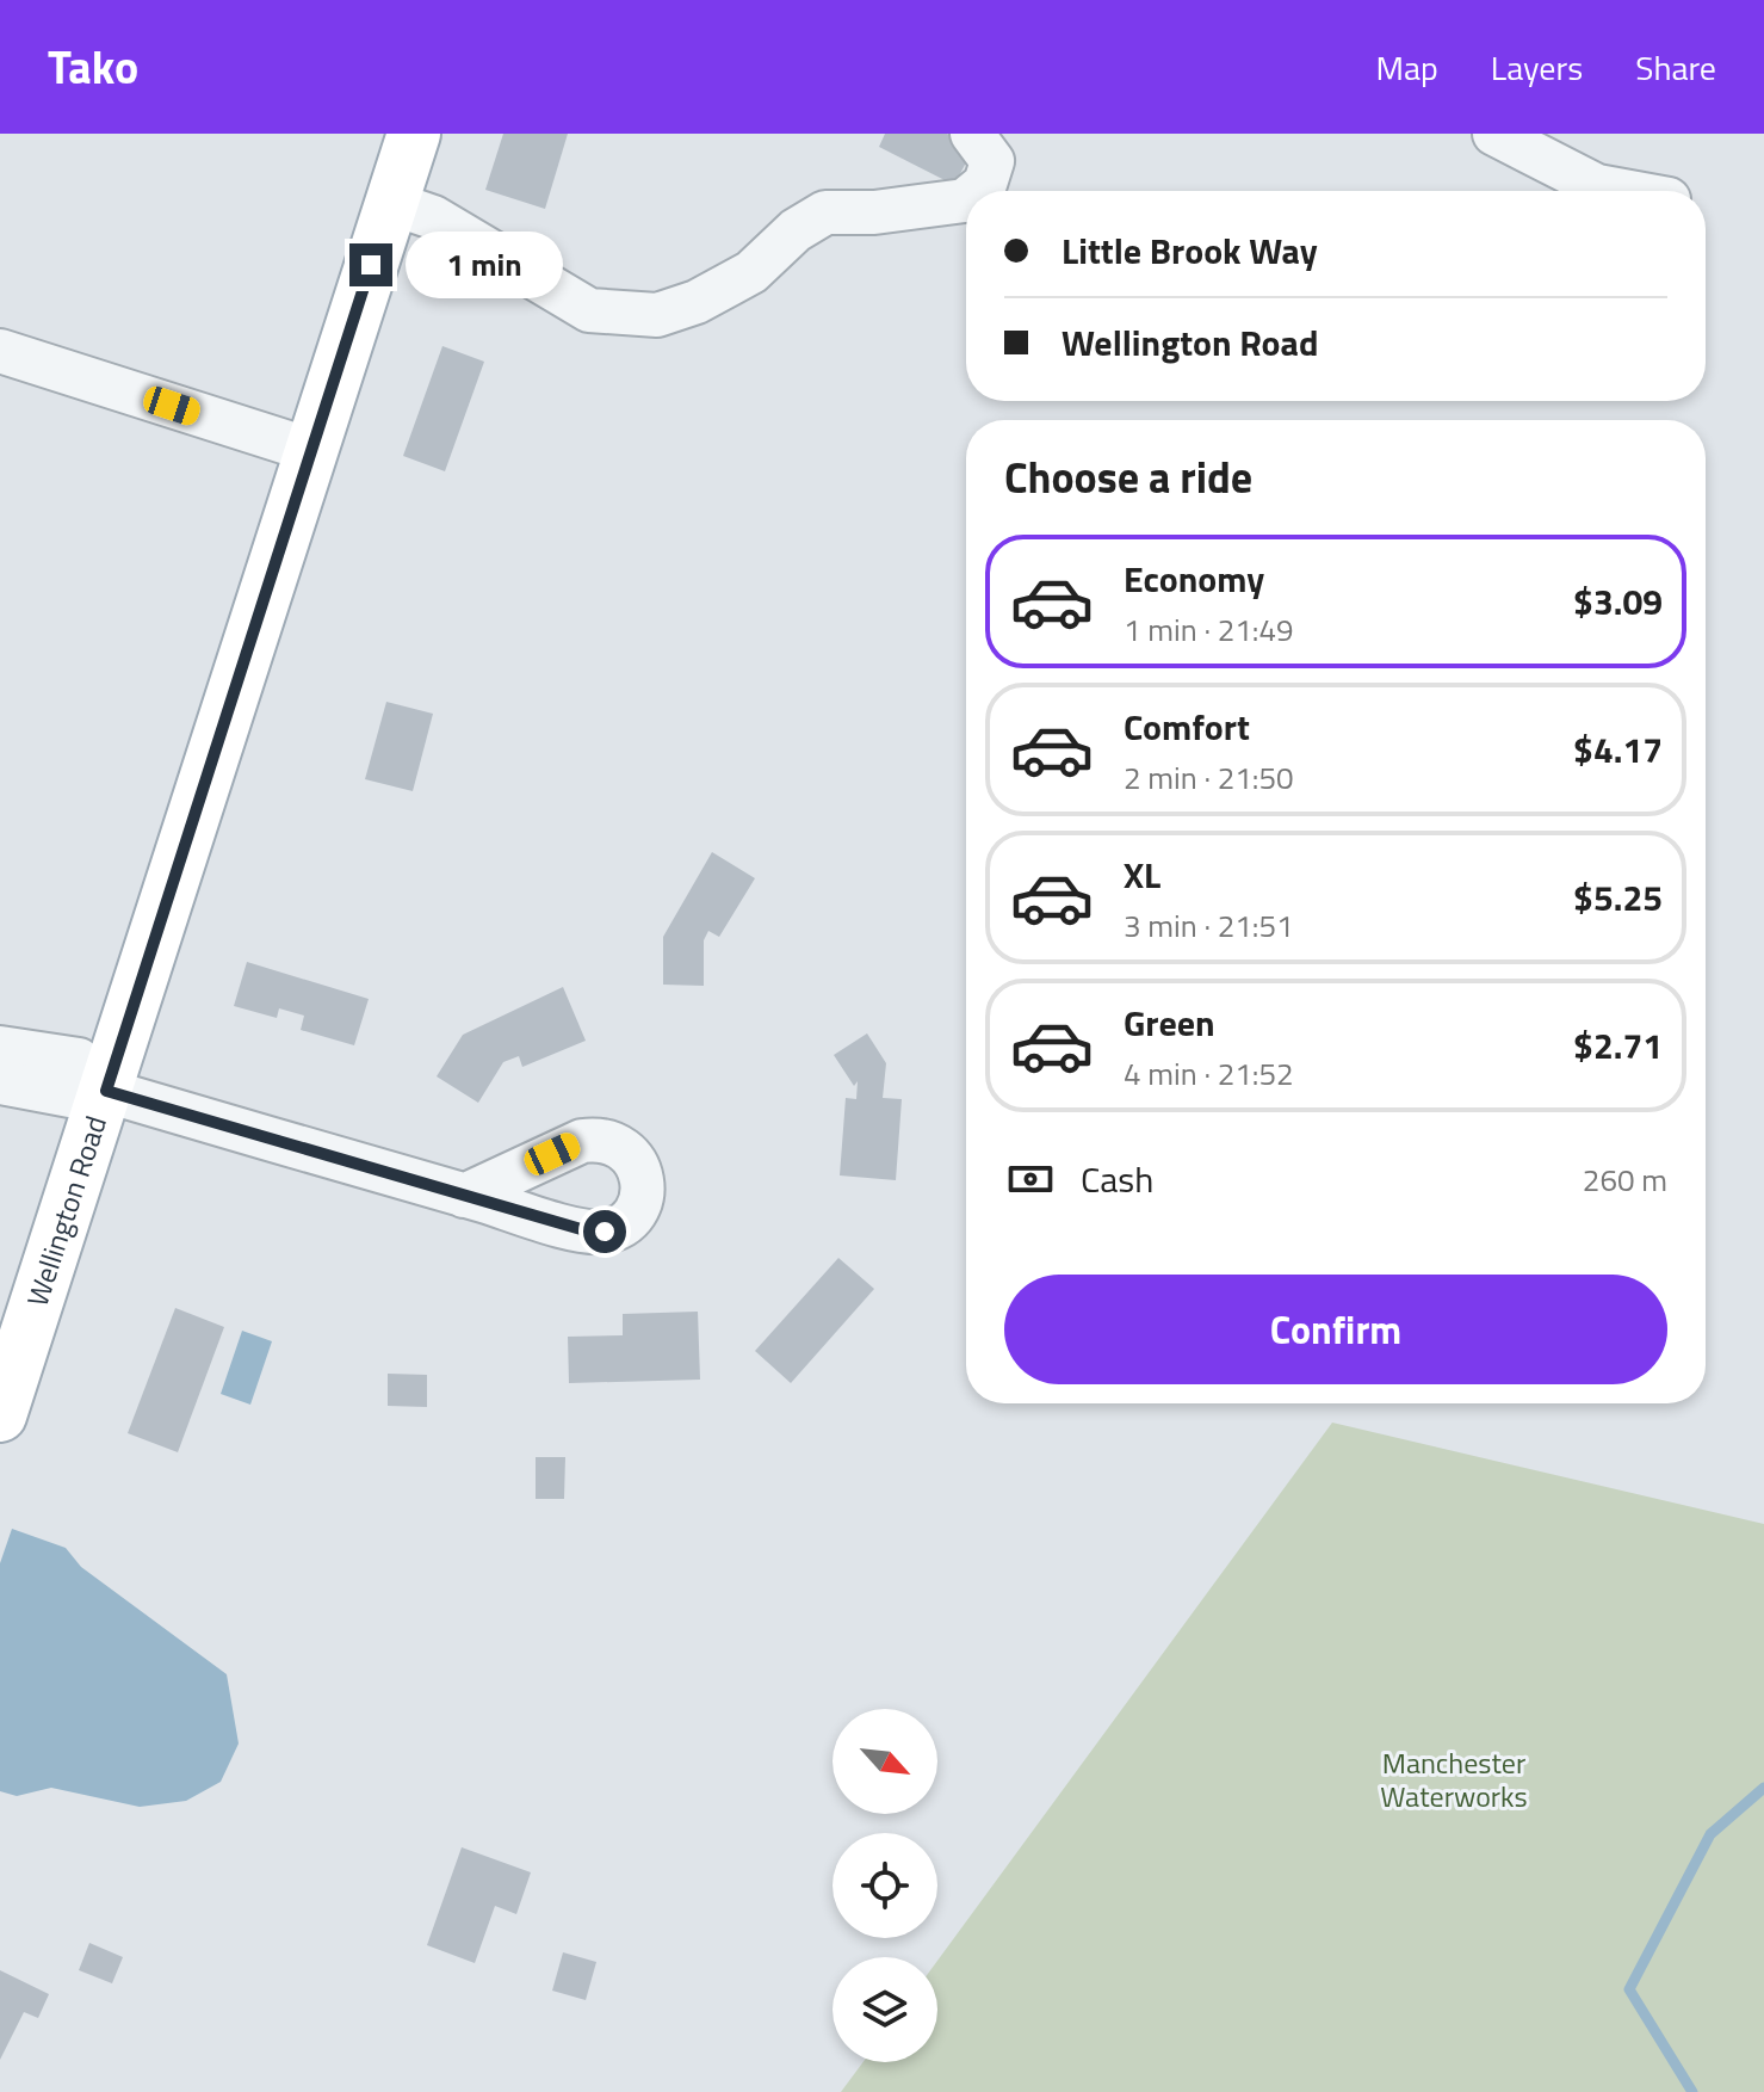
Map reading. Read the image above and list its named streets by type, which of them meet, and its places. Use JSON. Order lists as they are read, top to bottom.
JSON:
{
  "streets": {
    "main road": ["Wellington Road"]
  },
  "parks": ["Manchester Waterworks"],
  "north": "bottom right",
  "page": {
    "header": "Tako",
    "nav": ["Map", "Layers", "Share"],
    "banner": ["Little Brook Way", "Wellington Road"],
    "bubble": "1 min",
    "heading": "Choose a ride",
    "list": [
      {
        "name": "Economy",
        "note": "1 min · 21:49",
        "value": "$3.09"
      },
      {
        "name": "Comfort",
        "note": "2 min · 21:50",
        "value": "$4.17"
      },
      {
        "name": "XL",
        "note": "3 min · 21:51",
        "value": "$5.25"
      },
      {
        "name": "Green",
        "note": "4 min · 21:52",
        "value": "$2.71"
      }
    ],
    "pay": ["Cash", "260 m"],
    "buttons": "Confirm"
  }
}
